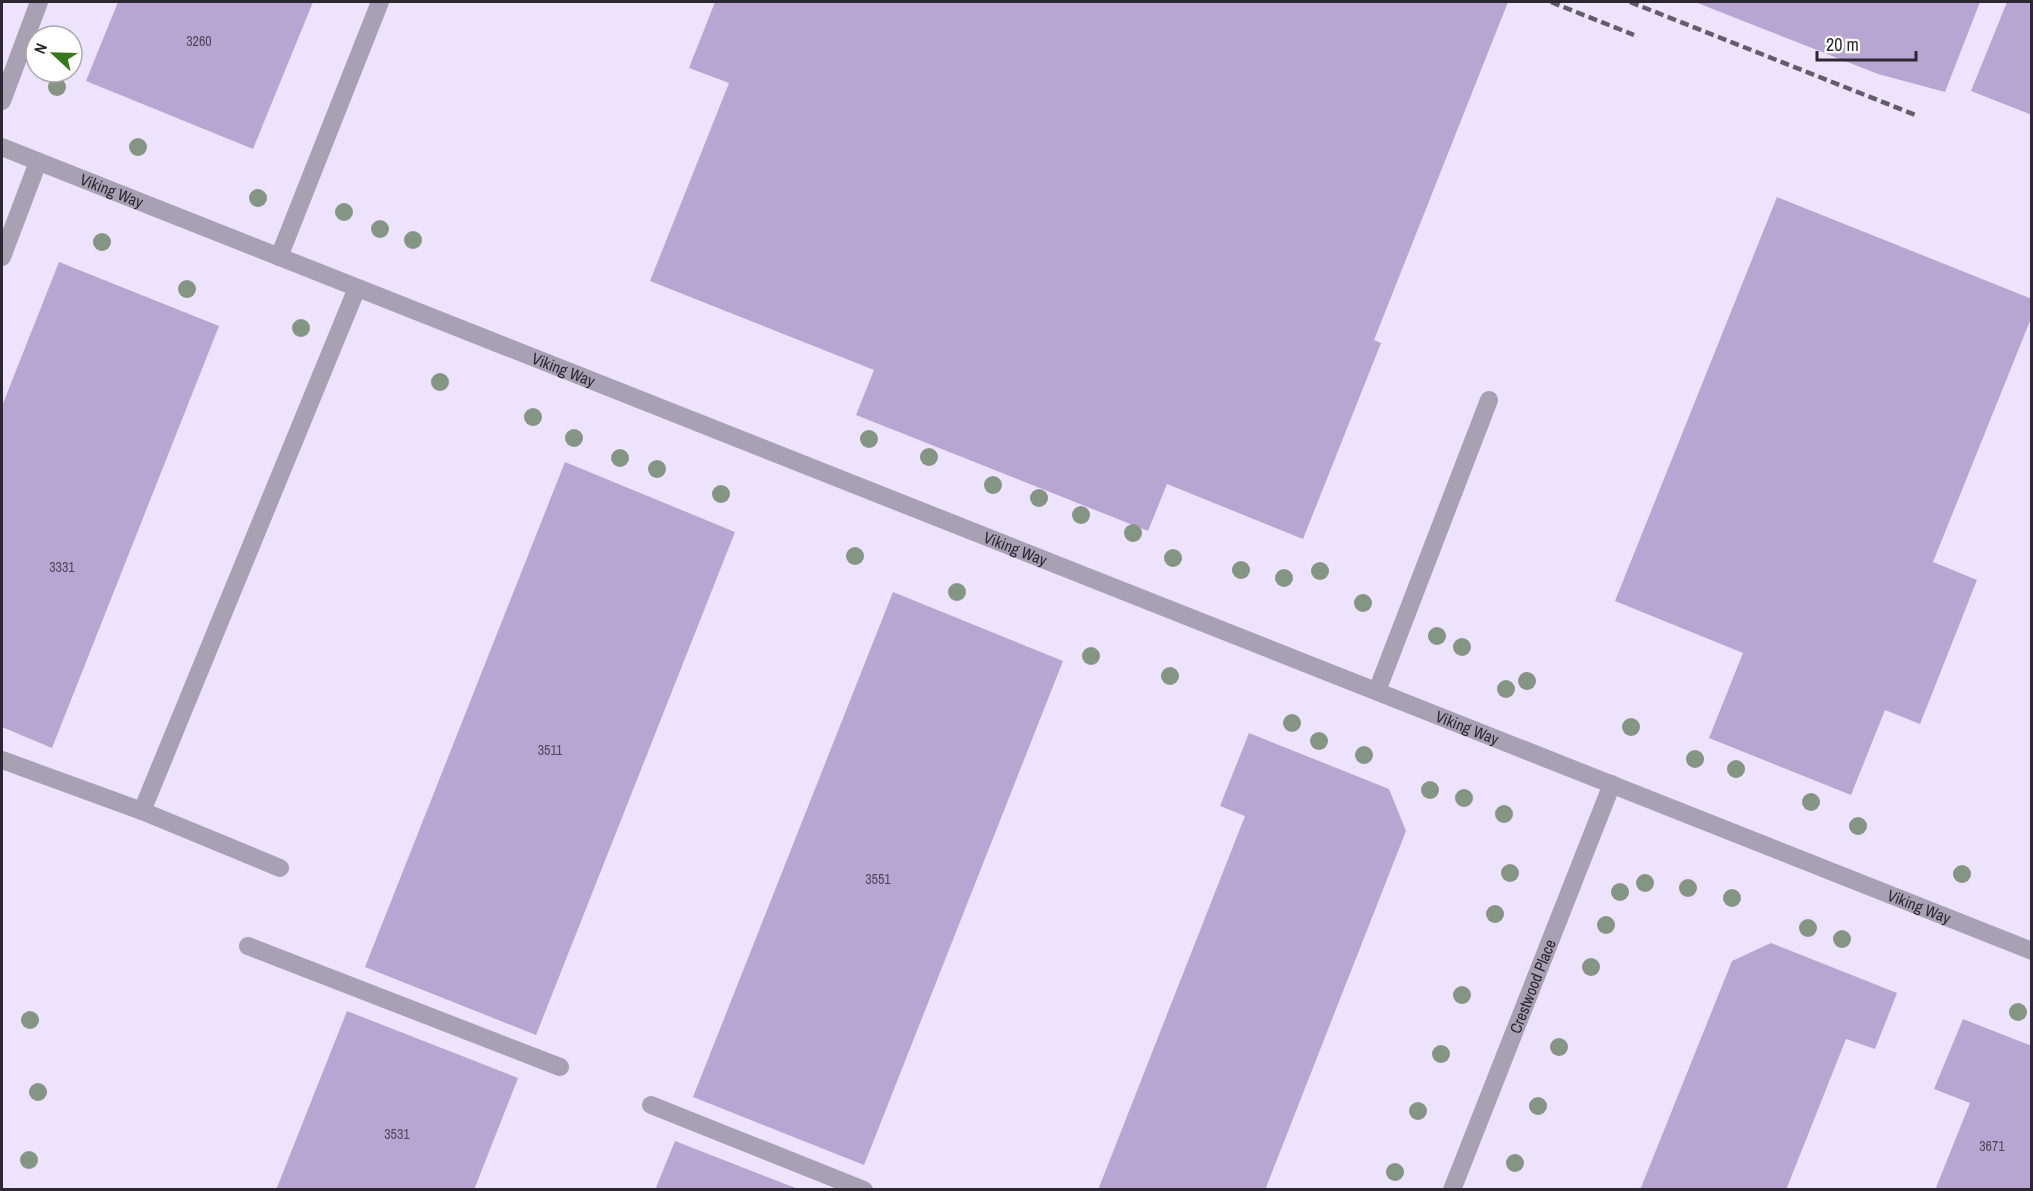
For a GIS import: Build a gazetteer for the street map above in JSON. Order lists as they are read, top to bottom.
{
  "streets": {
    "street": ["Viking Way", "Crestwood Place"]
  },
  "crossings": [
    ["Viking Way", "Crestwood Place"]
  ],
  "house_numbers": [
    "3260",
    "3331",
    "3511",
    "3551",
    "3531",
    "3671"
  ],
  "scale_bar": "20 m",
  "north": "left"
}
